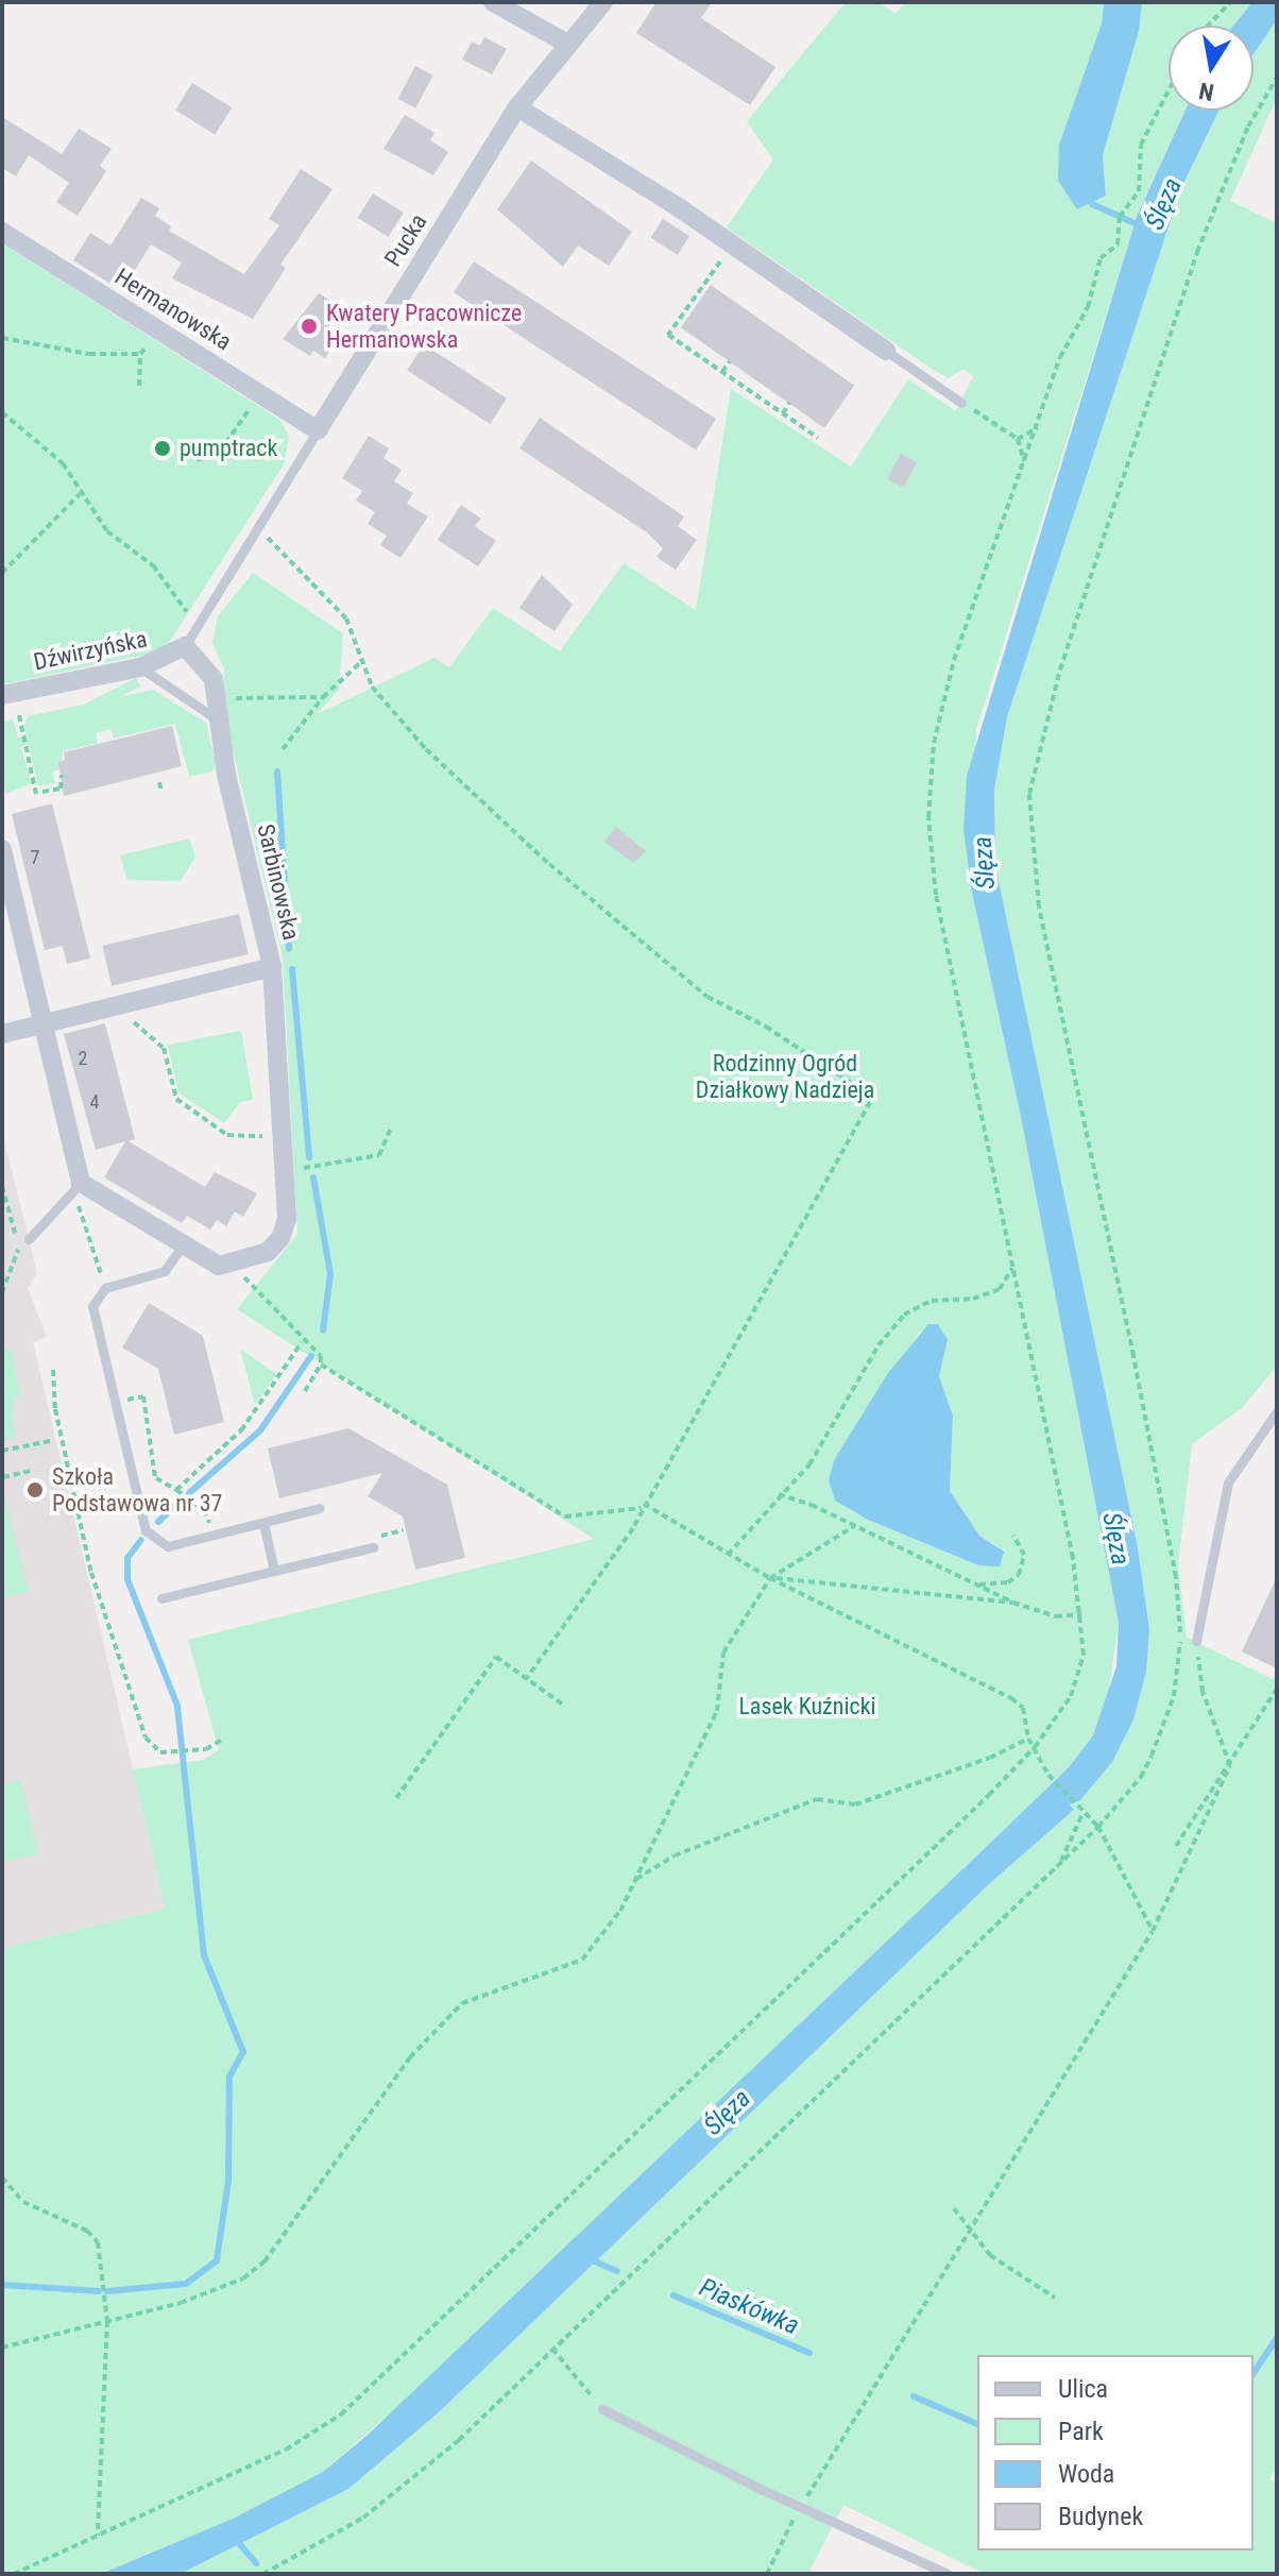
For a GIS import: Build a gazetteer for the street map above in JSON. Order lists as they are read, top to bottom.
{
  "streets": {
    "street": [
      "Pucka",
      "Hermanowska",
      "Dźwirzyńska",
      "Sarbinowska"
    ]
  },
  "crossings": [
    ["Pucka", "Hermanowska"],
    ["Pucka", "Dźwirzyńska"],
    ["Pucka", "Sarbinowska"],
    ["Dźwirzyńska", "Sarbinowska"]
  ],
  "water": ["Ślęza", "Piaskówka"],
  "parks": ["Rodzinny Ogród Działkowy Nadzieja", "Lasek Kuźnicki"],
  "places": ["Kwatery Pracownicze Hermanowska", "pumptrack", "Szkoła Podstawowa nr 37"],
  "house_numbers": ["7", "2", "4"],
  "legend": [
    "Ulica",
    "Park",
    "Woda",
    "Budynek"
  ],
  "north": "bottom"
}
